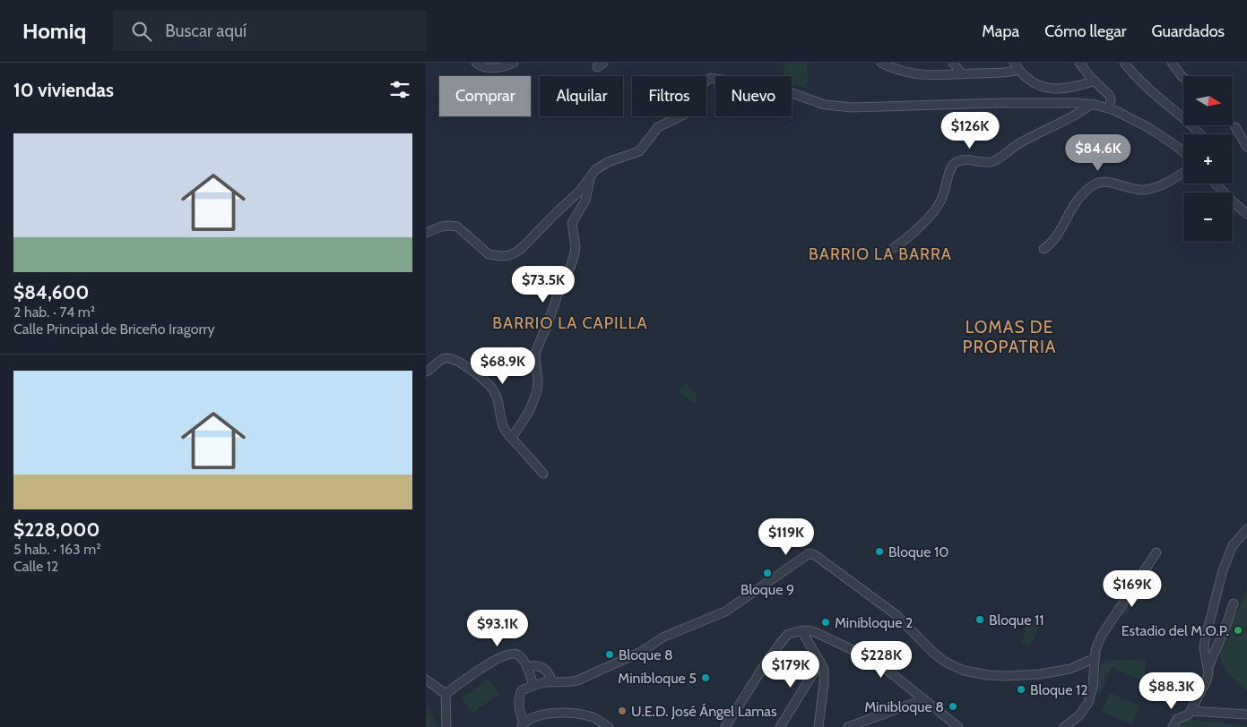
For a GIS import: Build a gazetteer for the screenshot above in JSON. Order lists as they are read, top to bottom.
{
  "districts": ["BARRIO LA BARRA", "BARRIO LA CAPILLA", "LOMAS DE PROPATRIA"],
  "places": [
    "Bloque 10",
    "Bloque 9",
    "Bloque 11",
    "Minibloque 2",
    "Estadio del M.O.P.",
    "Bloque 8",
    "Minibloque 5",
    "Bloque 12",
    "Minibloque 8",
    "U.E.D. José Ángel Lamas"
  ],
  "north": "right",
  "page": {
    "header": "Homiq",
    "search": "Buscar aquí",
    "nav": ["Mapa", "Cómo llegar", "Guardados"],
    "heading": "10 viviendas",
    "map_buttons": ["+", "−"],
    "chip": [
      "Comprar",
      "Alquilar",
      "Filtros",
      "Nuevo"
    ],
    "price": [
      "$126K",
      "$84.6K",
      "$73.5K",
      "$68.9K",
      "$119K",
      "$169K",
      "$93.1K",
      "$228K",
      "$179K",
      "$88.3K"
    ],
    "list": [
      {
        "name": "$84,600",
        "note": "2 hab. · 74 m² · Calle Principal de Briceño Iragorry"
      },
      {
        "name": "$228,000",
        "note": "5 hab. · 163 m² · Calle 12"
      }
    ]
  }
}
